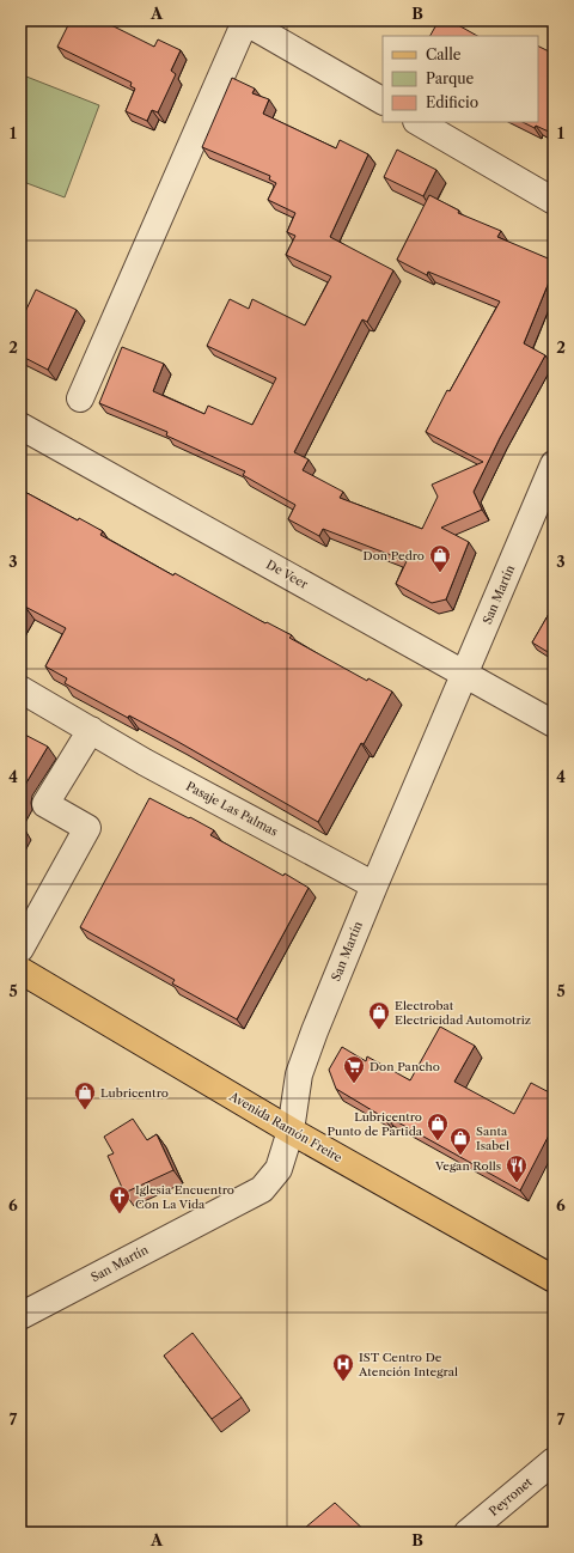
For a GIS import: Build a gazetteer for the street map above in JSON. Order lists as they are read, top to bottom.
{
  "streets": {
    "main road": ["Avenida Ramón Freire"],
    "street": [
      "De Veer",
      "San Martín",
      "Pasaje Las Palmas",
      "Peyronet"
    ]
  },
  "crossings": [
    ["De Veer", "San Martín"],
    ["San Martín", "Pasaje Las Palmas"],
    ["San Martín", "Avenida Ramón Freire"]
  ],
  "places": {
    "shop": [
      "Don Pedro",
      "Electrobat Electricidad Automotriz",
      "Lubricentro",
      "Lubricentro Punto de Partida",
      "Santa Isabel"
    ],
    "supermarket": ["Don Pancho"],
    "restaurant": ["Vegan Rolls"],
    "church": ["Iglesia Encuentro Con La Vida"],
    "hospital": ["IST Centro De Atención Integral"]
  },
  "legend": ["Calle", "Parque", "Edificio"],
  "grid": {
    "columns": ["A", "B"],
    "rows": [
      "1",
      "2",
      "3",
      "4",
      "5",
      "6",
      "7"
    ]
  }
}
